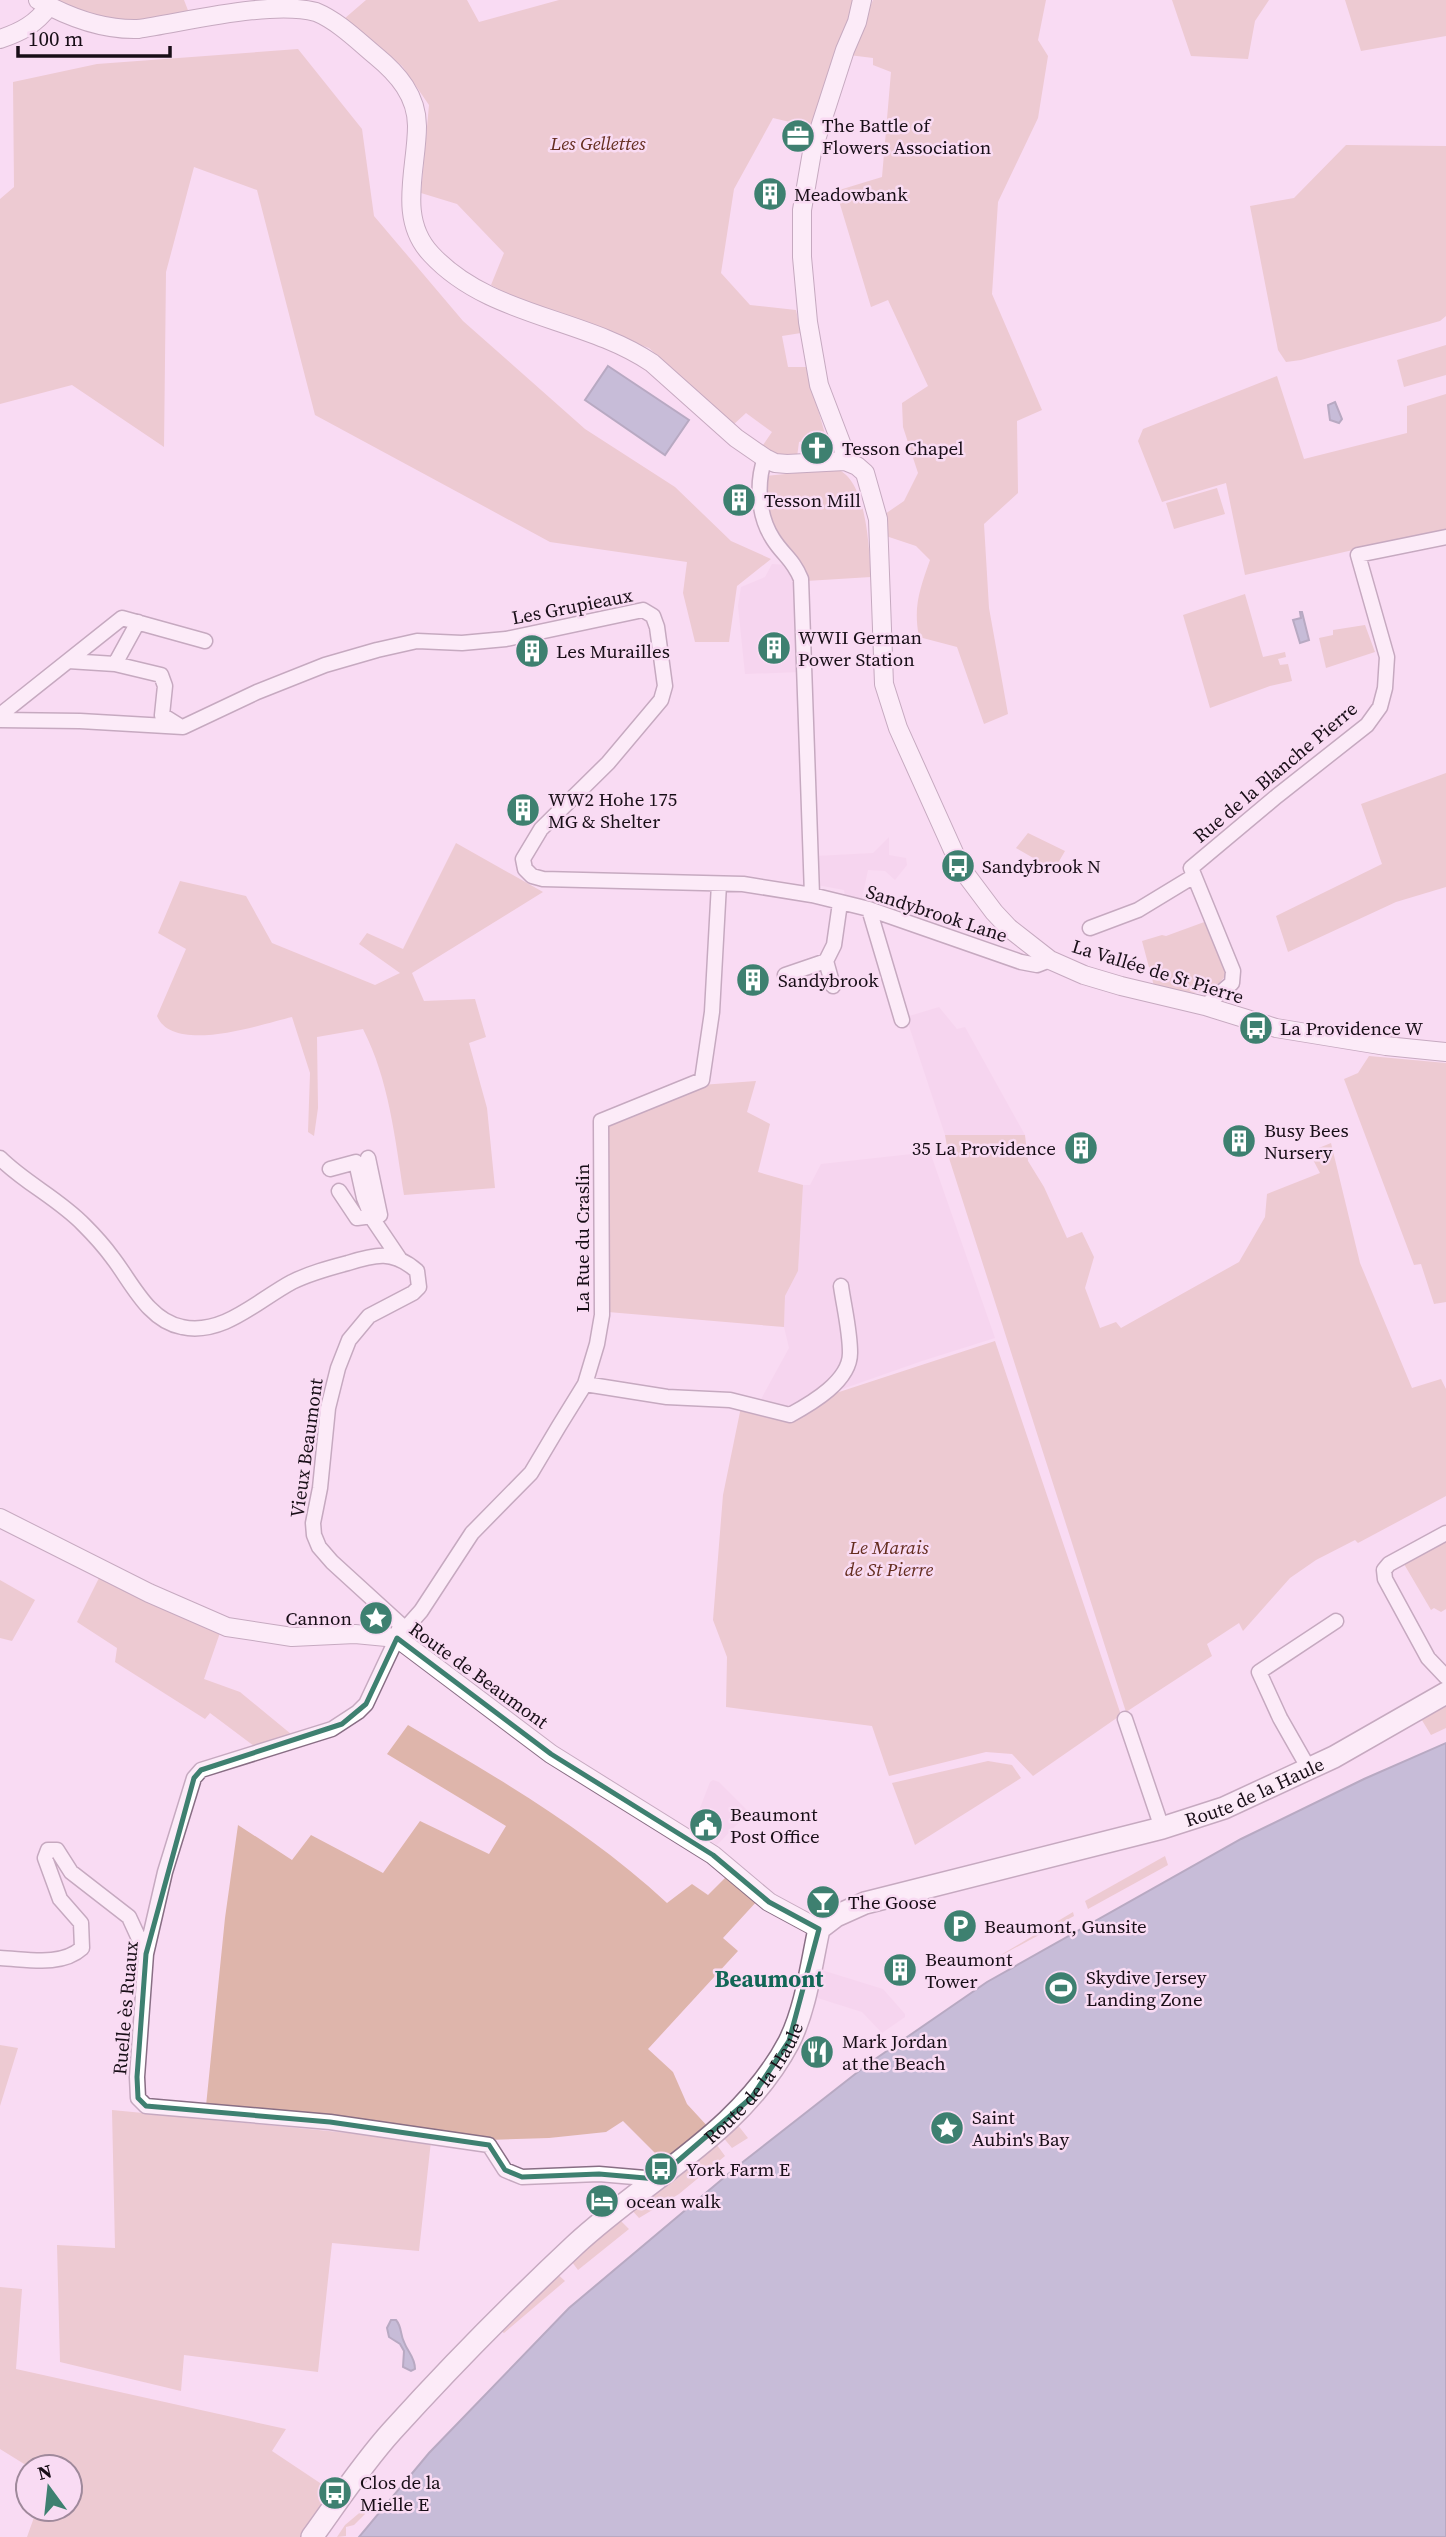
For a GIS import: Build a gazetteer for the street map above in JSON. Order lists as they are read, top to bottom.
{
  "streets": {
    "highway": ["Route de la Haule"],
    "main road": ["La Vallée de St Pierre", "Route de Beaumont"],
    "street": [
      "Les Grupieaux",
      "Rue de la Blanche Pierre",
      "Sandybrook Lane",
      "La Rue du Craslin",
      "Vieux Beaumont",
      "Ruelle ès Ruaux"
    ]
  },
  "crossings": [
    ["Les Grupieaux", "Sandybrook Lane"],
    ["Les Grupieaux", "La Rue du Craslin"],
    ["Sandybrook Lane", "La Vallée de St Pierre"],
    ["La Rue du Craslin", "Vieux Beaumont"],
    ["La Rue du Craslin", "Route de Beaumont"],
    ["La Rue du Craslin", "Ruelle ès Ruaux"],
    ["Vieux Beaumont", "Route de Beaumont"],
    ["Vieux Beaumont", "Ruelle ès Ruaux"],
    ["Route de Beaumont", "Route de la Haule"],
    ["Route de Beaumont", "Ruelle ès Ruaux"],
    ["Route de la Haule", "Ruelle ès Ruaux"]
  ],
  "districts": ["Beaumont"],
  "parks": ["Les Gellettes", "Le Marais de St Pierre"],
  "places": {
    "office": ["The Battle of Flowers Association"],
    "building": [
      "Meadowbank",
      "Tesson Mill",
      "WWII German Power Station",
      "Les Murailles",
      "WW2 Hohe 175 MG & Shelter",
      "Sandybrook",
      "Busy Bees Nursery",
      "35 La Providence",
      "Beaumont Tower"
    ],
    "church": ["Tesson Chapel"],
    "bus stop": [
      "Sandybrook N",
      "La Providence W",
      "York Farm E",
      "Clos de la Mielle E"
    ],
    "place": ["Cannon", "Saint Aubin's Bay"],
    "public building": ["Beaumont Post Office"],
    "bar": ["The Goose"],
    "parking": ["Beaumont, Gunsite"],
    "sports": ["Skydive Jersey Landing Zone"],
    "restaurant": ["Mark Jordan at the Beach"],
    "hotel": ["ocean walk"]
  },
  "scale_bar": "100 m",
  "north": "top"
}
